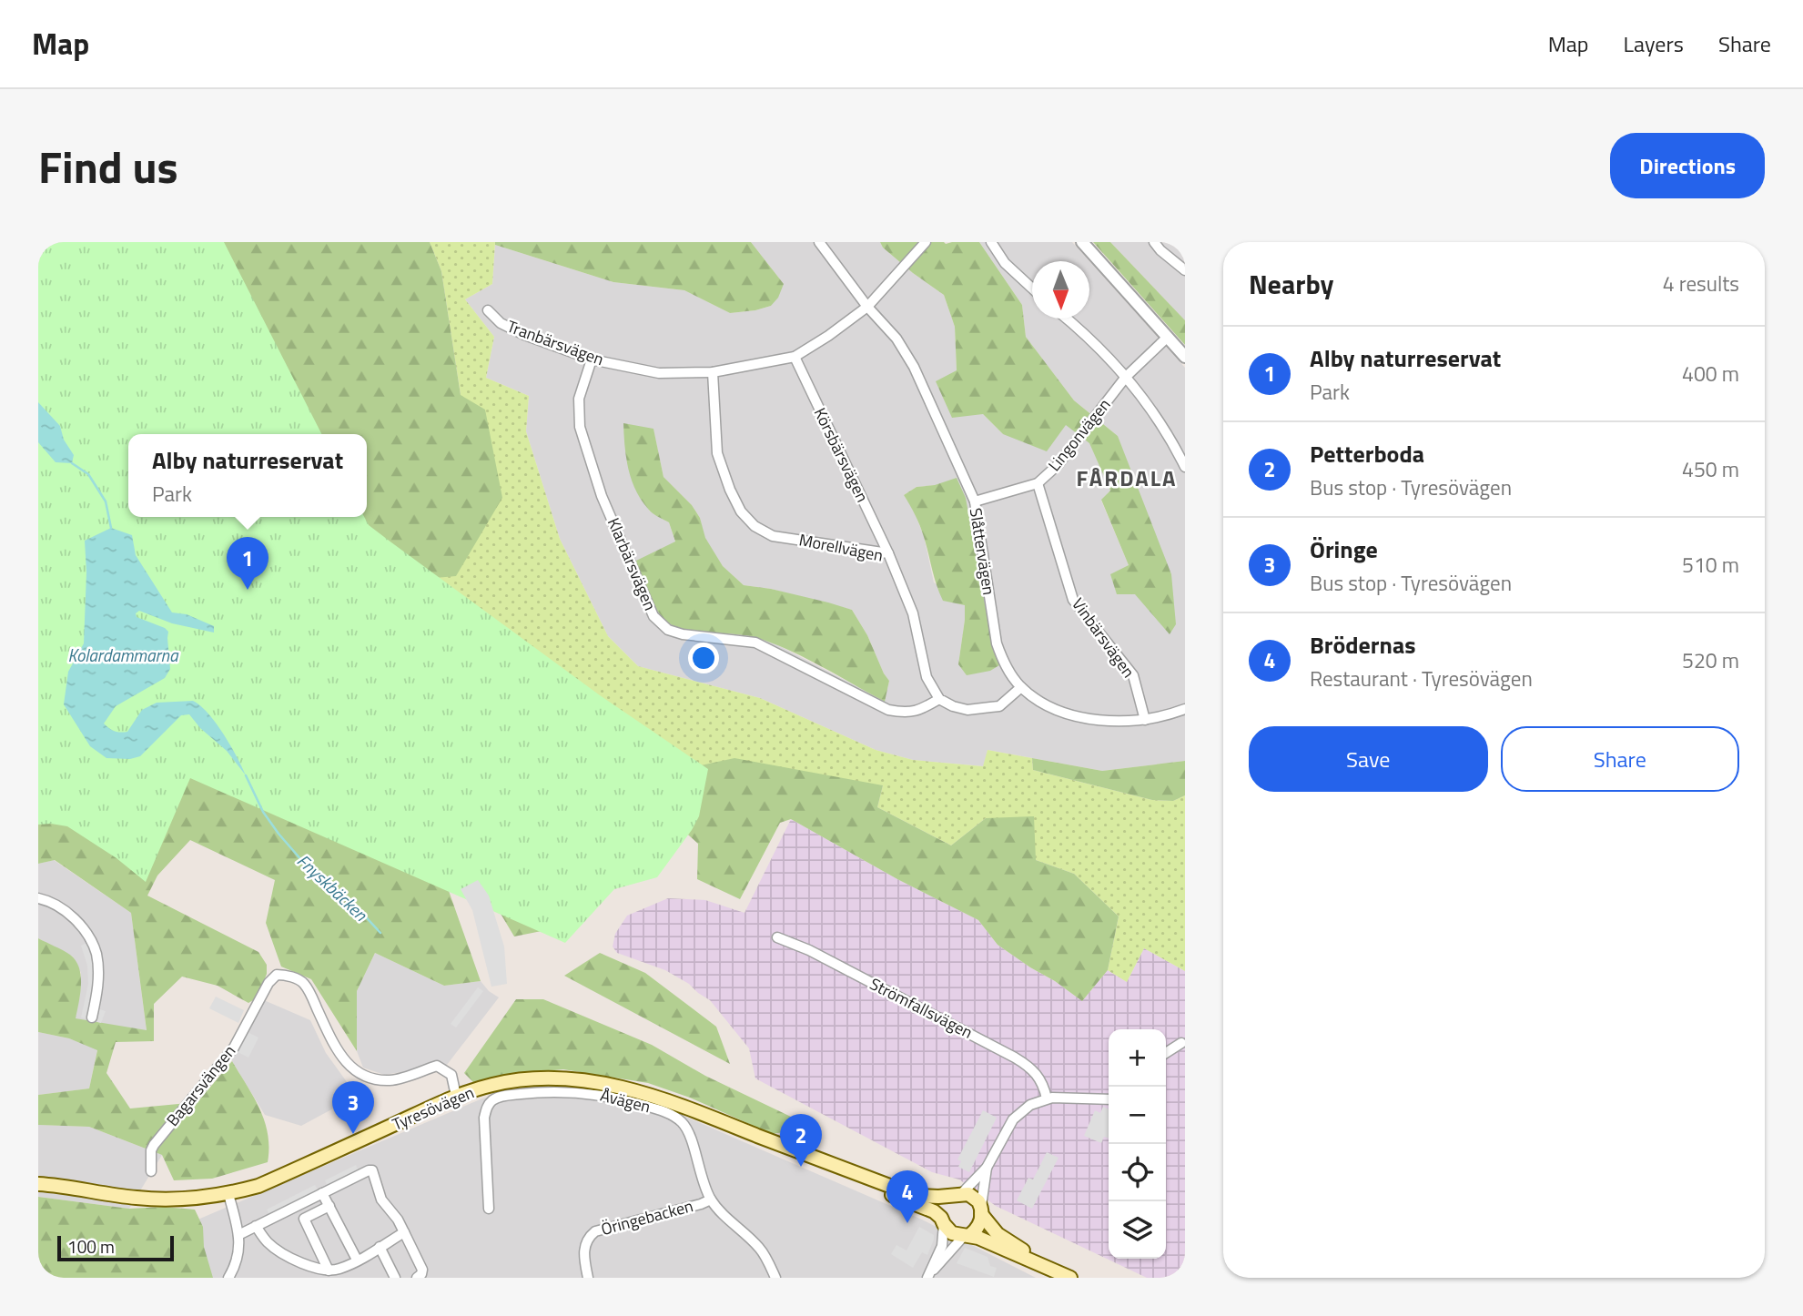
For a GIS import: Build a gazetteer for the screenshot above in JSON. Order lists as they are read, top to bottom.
{
  "streets": {
    "main road": ["Tyresövägen"],
    "street": [
      "Tranbärsvägen",
      "Lingonvägen",
      "Körsbärsvägen",
      "Morellvägen",
      "Slåttervägen",
      "Klarbärsvägen",
      "Vinbärsvägen",
      "Strömfallsvägen",
      "Bagarsvängen",
      "Åvägen",
      "Öringebacken"
    ]
  },
  "crossings": [
    ["Tranbärsvägen", "Körsbärsvägen"],
    ["Tranbärsvägen", "Morellvägen"],
    ["Tranbärsvägen", "Slåttervägen"],
    ["Tranbärsvägen", "Klarbärsvägen"],
    ["Lingonvägen", "Slåttervägen"],
    ["Lingonvägen", "Vinbärsvägen"],
    ["Körsbärsvägen", "Morellvägen"],
    ["Morellvägen", "Klarbärsvägen"],
    ["Slåttervägen", "Vinbärsvägen"],
    ["Bagarsvängen", "Tyresövägen"],
    ["Åvägen", "Öringebacken"]
  ],
  "districts": ["FÅRDALA"],
  "water": ["Kolardammarna", "Fnyskbäcken"],
  "scale_bar": "100 m",
  "north": "bottom",
  "page": {
    "header": "Map",
    "nav": ["Map", "Layers", "Share"],
    "title": "Find us",
    "buttons": [
      "Directions",
      ["Save", "Share"]
    ],
    "heading": ["Nearby", "4 results"],
    "list": [
      {
        "mark": "1",
        "name": "Alby naturreservat",
        "note": "Park",
        "value": "400 m"
      },
      {
        "mark": "2",
        "name": "Petterboda",
        "note": "Bus stop · Tyresövägen",
        "value": "450 m"
      },
      {
        "mark": "3",
        "name": "Öringe",
        "note": "Bus stop · Tyresövägen",
        "value": "510 m"
      },
      {
        "mark": "4",
        "name": "Brödernas",
        "note": "Restaurant · Tyresövägen",
        "value": "520 m"
      }
    ],
    "popup": ["Alby naturreservat", "Park"],
    "pins": [
      "1",
      "3",
      "2",
      "4"
    ],
    "map_buttons": ["+", "−"],
    "scale": "100 m"
  }
}
